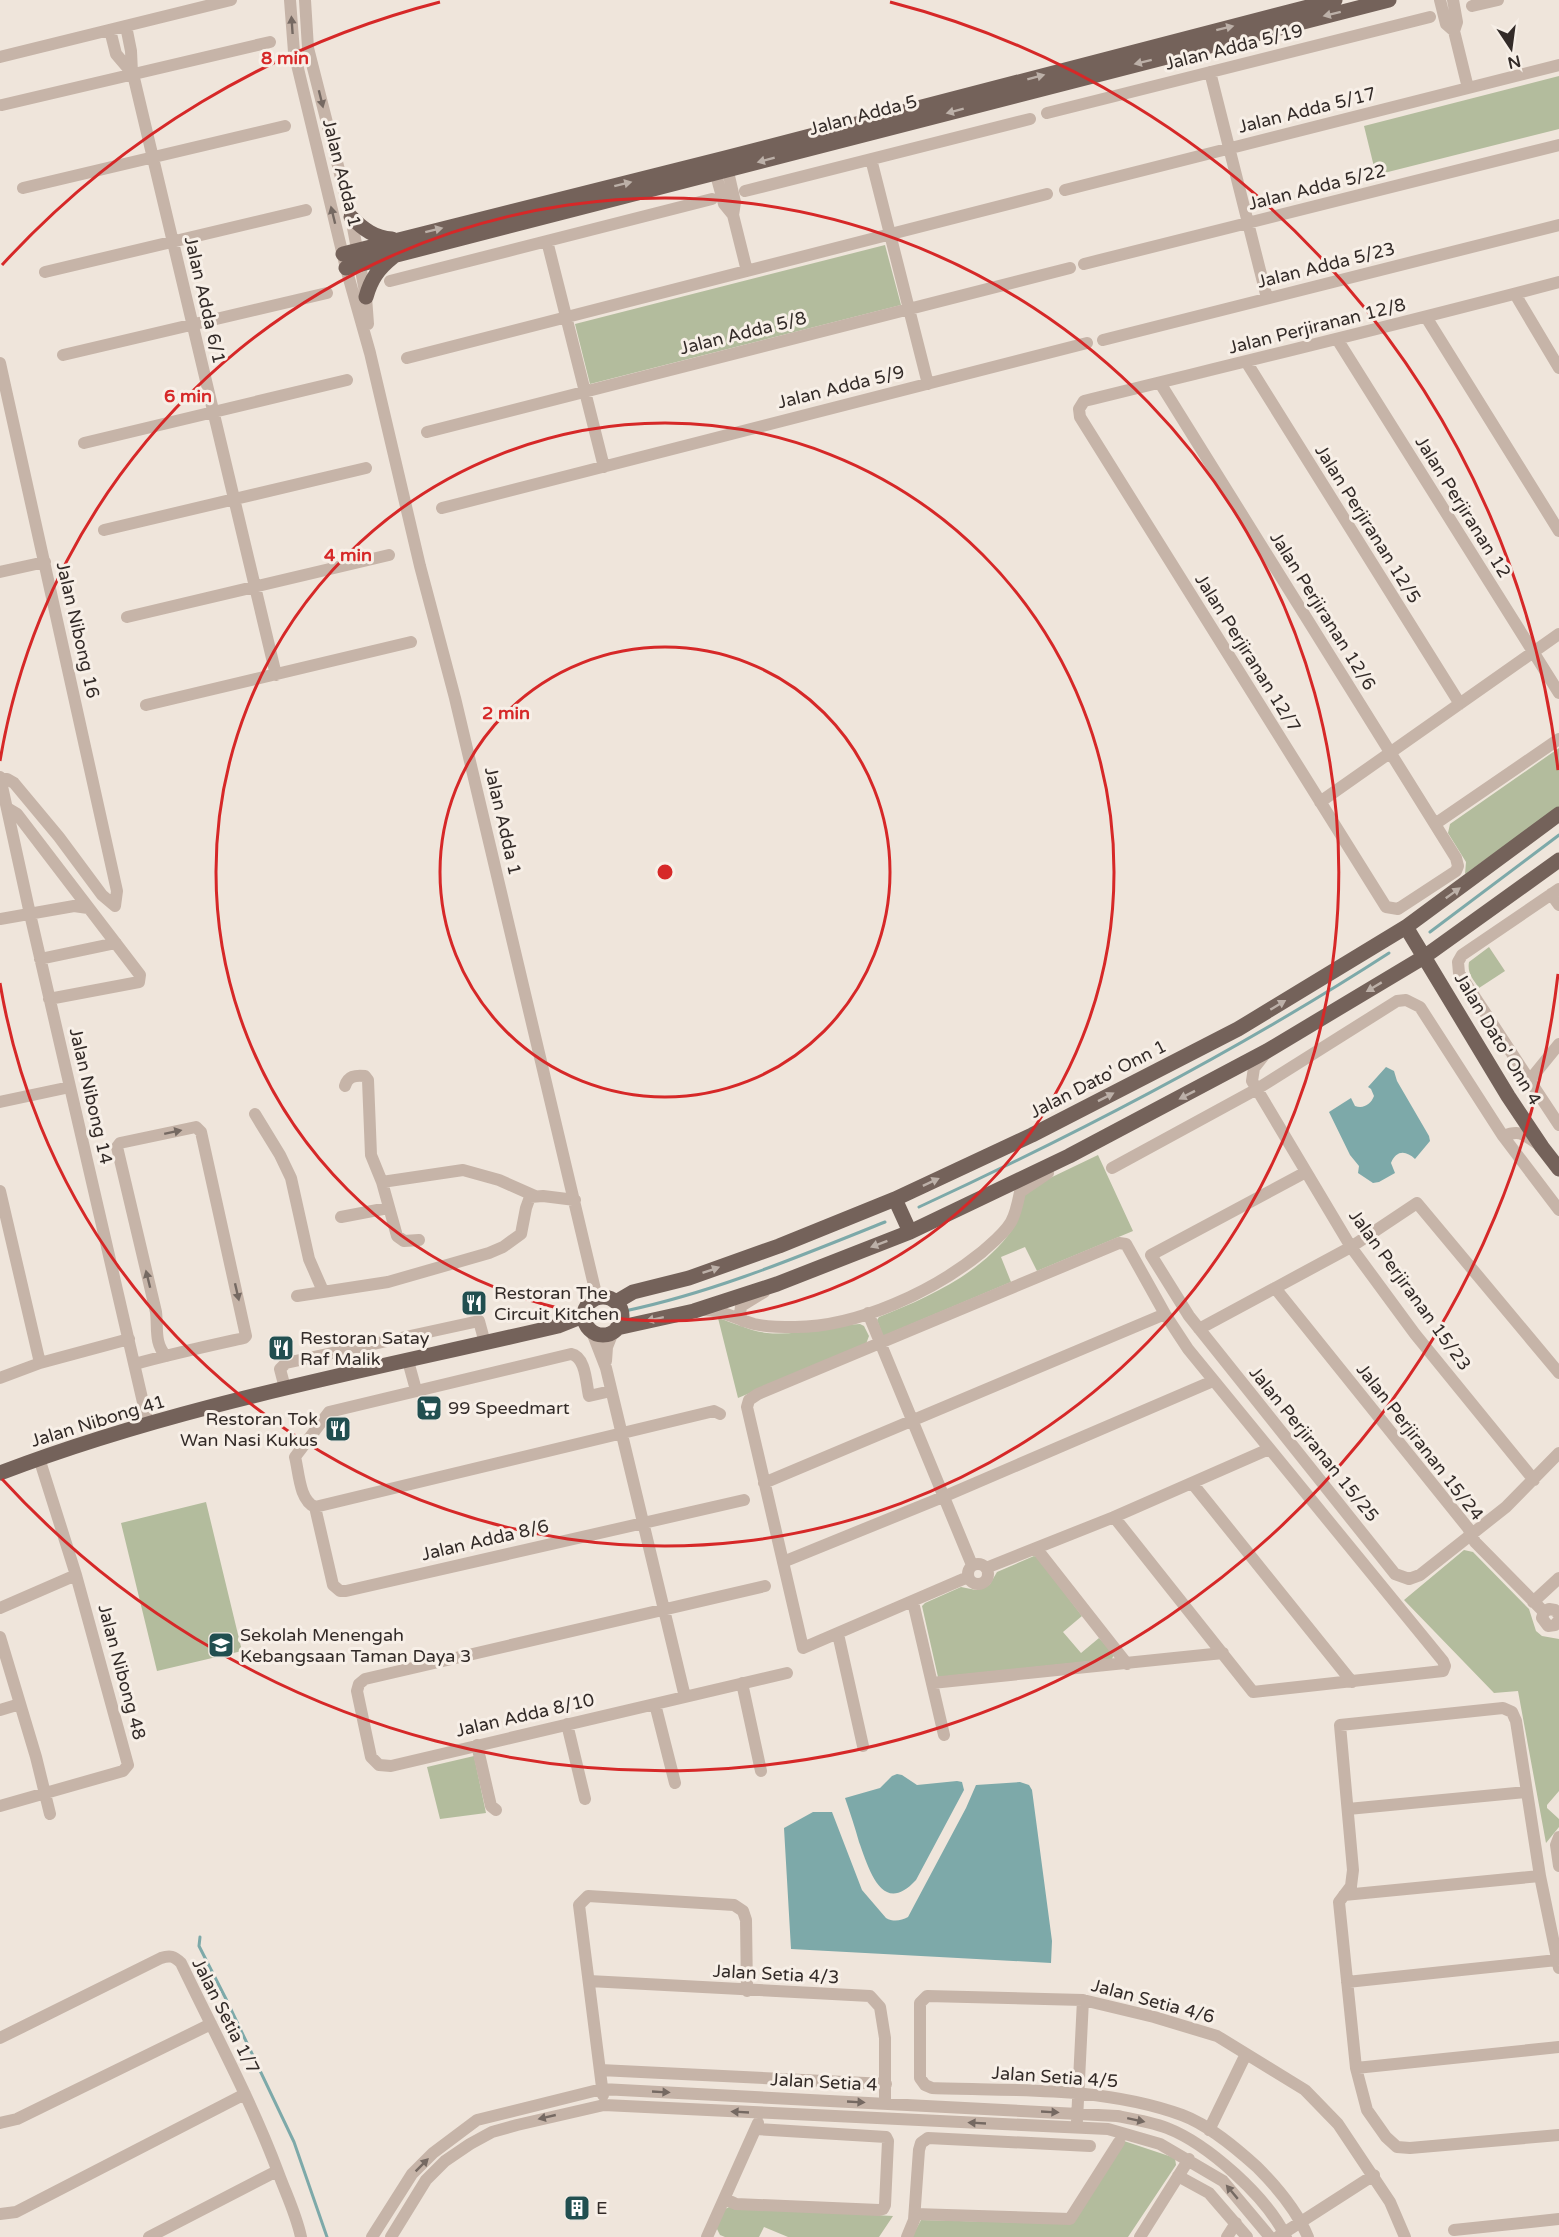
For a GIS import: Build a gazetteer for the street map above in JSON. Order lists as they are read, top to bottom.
{
  "streets": {
    "main road": [
      "Jalan Adda 5",
      "Jalan Dato' Onn 4",
      "Jalan Dato' Onn 1",
      "Jalan Nibong 41"
    ],
    "street": [
      "Jalan Adda 5/19",
      "Jalan Adda 5/17",
      "Jalan Adda 1",
      "Jalan Adda 5/22",
      "Jalan Adda 5/23",
      "Jalan Adda 6/1",
      "Jalan Perjiranan 12/8",
      "Jalan Adda 5/8",
      "Jalan Adda 5/9",
      "Jalan Perjiranan 12",
      "Jalan Perjiranan 12/5",
      "Jalan Perjiranan 12/6",
      "Jalan Nibong 16",
      "Jalan Perjiranan 12/7",
      "Jalan Nibong 14",
      "Jalan Perjiranan 15/23",
      "Jalan Perjiranan 15/24",
      "Jalan Perjiranan 15/25",
      "Jalan Adda 8/6",
      "Jalan Nibong 48",
      "Jalan Adda 8/10",
      "Jalan Setia 4/3",
      "Jalan Setia 4/6",
      "Jalan Setia 1/7",
      "Jalan Setia 4/5",
      "Jalan Setia 4"
    ]
  },
  "crossings": [
    ["Jalan Adda 5", "Jalan Adda 1"],
    ["Jalan Adda 1", "Jalan Dato' Onn 1"],
    ["Jalan Adda 1", "Jalan Nibong 41"],
    ["Jalan Perjiranan 12/8", "Jalan Perjiranan 12"],
    ["Jalan Perjiranan 12/8", "Jalan Perjiranan 12/5"],
    ["Jalan Perjiranan 12/8", "Jalan Perjiranan 12/6"],
    ["Jalan Perjiranan 12/8", "Jalan Perjiranan 12/7"],
    ["Jalan Perjiranan 12/6", "Jalan Perjiranan 12/7"],
    ["Jalan Nibong 16", "Jalan Nibong 14"],
    ["Jalan Dato' Onn 4", "Jalan Dato' Onn 1"],
    ["Jalan Dato' Onn 1", "Jalan Nibong 41"],
    ["Jalan Nibong 14", "Jalan Nibong 41"],
    ["Jalan Perjiranan 15/23", "Jalan Perjiranan 15/25"],
    ["Jalan Nibong 41", "Jalan Nibong 48"],
    ["Jalan Perjiranan 15/24", "Jalan Perjiranan 15/25"],
    ["Jalan Setia 4/3", "Jalan Setia 4"],
    ["Jalan Setia 4/6", "Jalan Setia 4/5"]
  ],
  "places": {
    "restaurant": ["Restoran The Circuit Kitchen", "Restoran Satay Raf Malik", "Restoran Tok Wan Nasi Kukus"],
    "supermarket": ["99 Speedmart"],
    "school or university": ["Sekolah Menengah Kebangsaan Taman Daya 3"],
    "building": ["E"]
  },
  "north": "bottom",
  "rings": [
    "8 min",
    "6 min",
    "4 min",
    "2 min"
  ]
}
